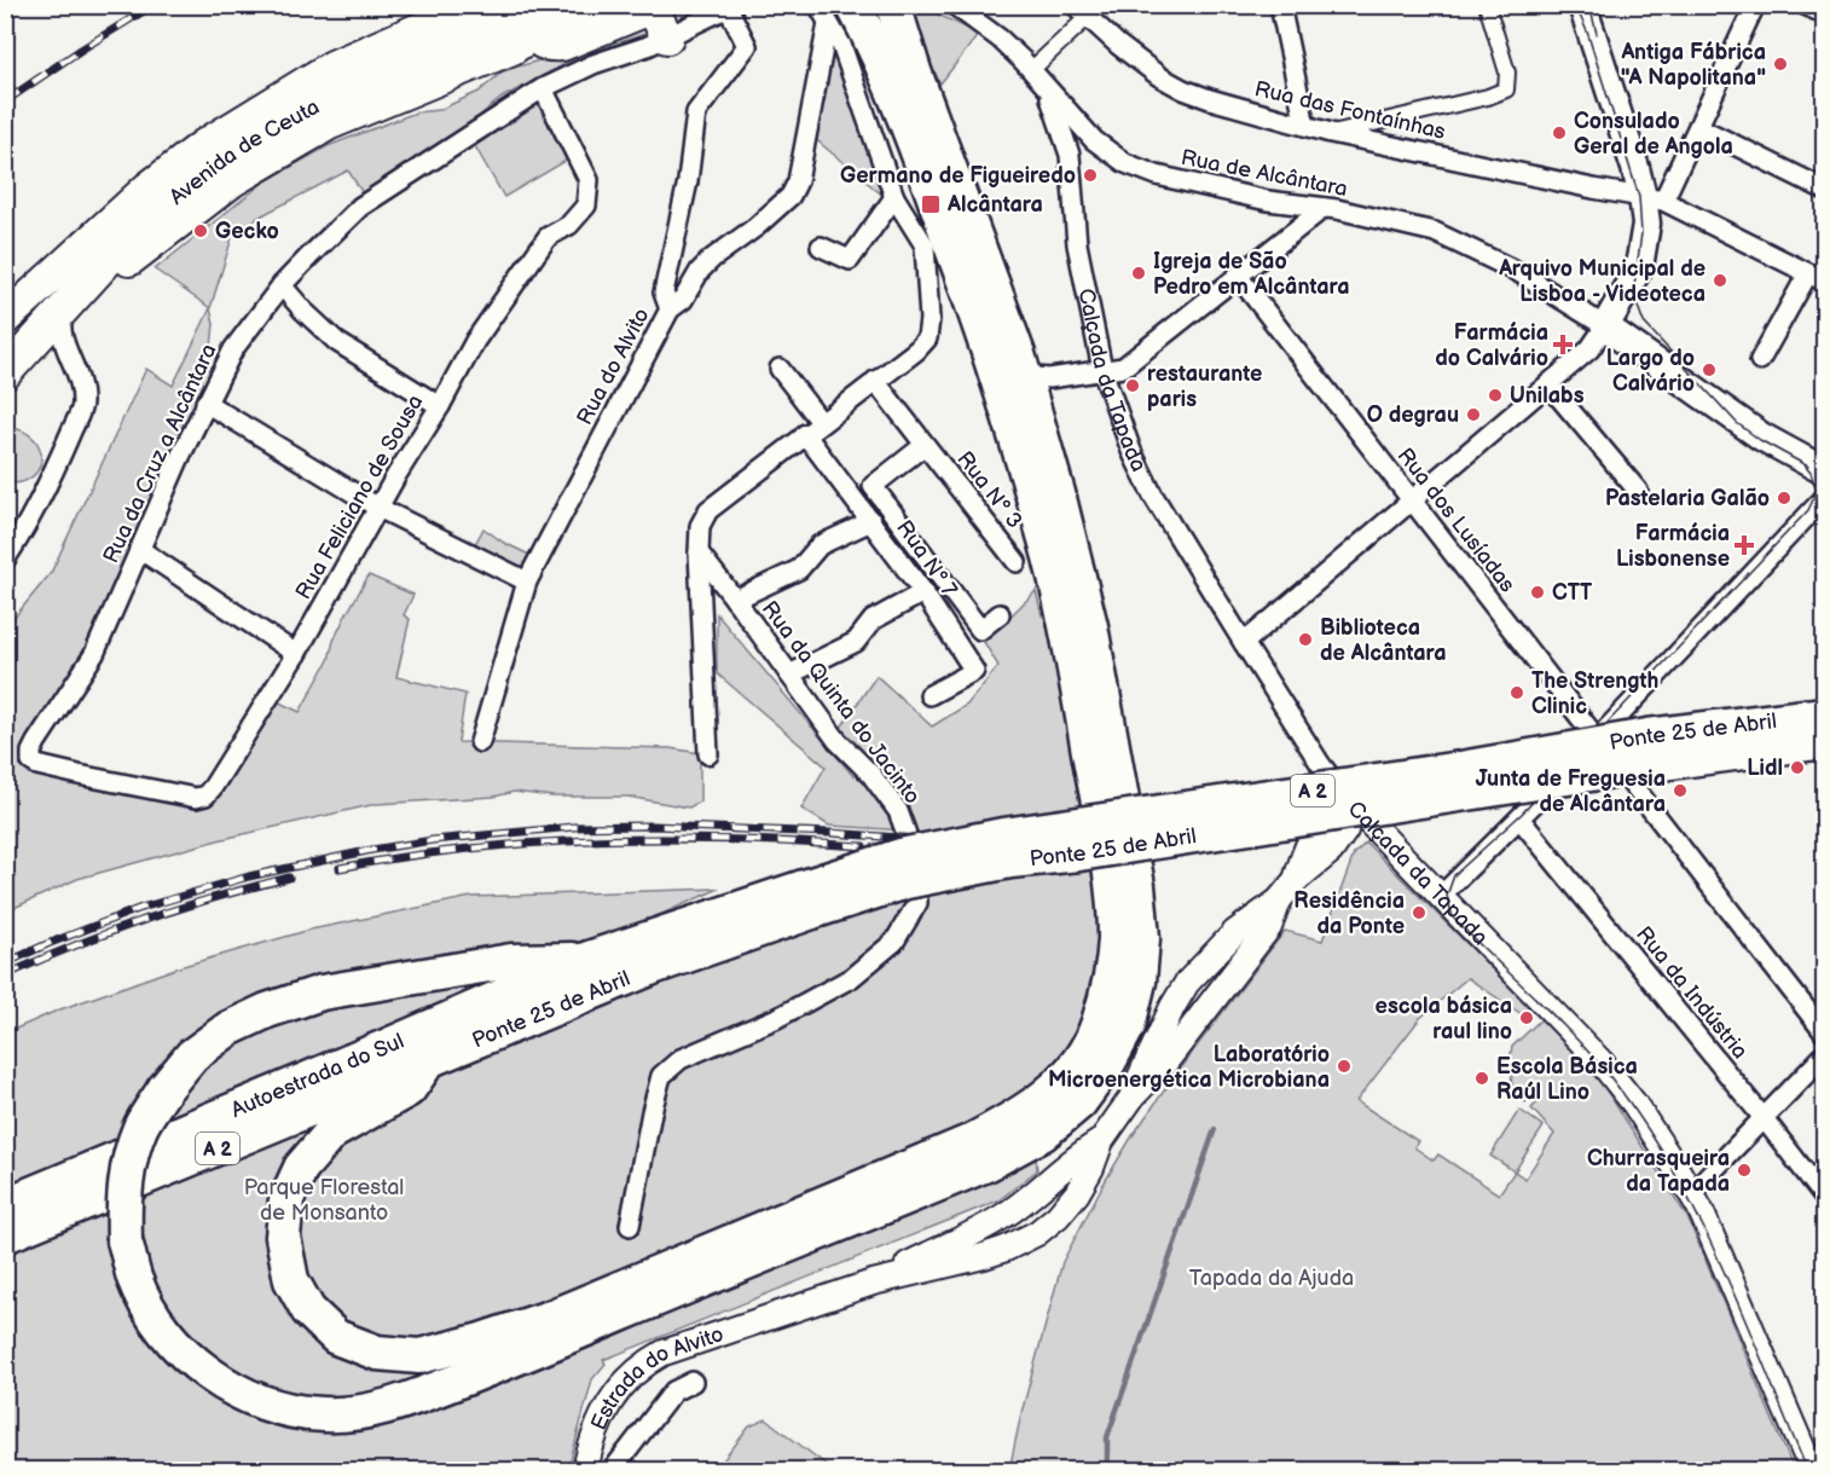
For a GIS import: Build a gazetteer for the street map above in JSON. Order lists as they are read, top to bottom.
{
  "streets": {
    "highway": [
      "Avenida de Ceuta",
      "Ponte 25 de Abril",
      "A 2",
      "Autoestrada do Sul"
    ],
    "street": [
      "Rua das Fontaínhas",
      "Rua de Alcântara",
      "Rua do Alvito",
      "Calçada da Tapada",
      "Rua da Cruz a Alcântara",
      "Rua Nº 3",
      "Rua Feliciano de Sousa",
      "Rua dos Lusíadas",
      "Rua Nº 7",
      "Rua da Quinta do Jacinto",
      "Rua da Indústria",
      "Estrada do Alvito"
    ]
  },
  "crossings": [
    ["Rua de Alcântara", "Calçada da Tapada"],
    ["Rua da Cruz a Alcântara", "Rua Feliciano de Sousa"],
    ["Ponte 25 de Abril", "Autoestrada do Sul"]
  ],
  "parks": ["Parque Florestal de Monsanto", "Tapada da Ajuda"],
  "places": {
    "other": [
      "Antiga Fábrica \"A Napolitana\"",
      "Consulado Geral de Angola",
      "Germano de Figueiredo",
      "Gecko",
      "Igreja de São Pedro em Alcântara",
      "Arquivo Municipal de Lisboa - Videoteca",
      "Largo do Calvário",
      "restaurante paris",
      "Unilabs",
      "O degrau",
      "Pastelaria Galão",
      "CTT",
      "Biblioteca de Alcântara",
      "The Strength Clinic",
      "Lidl",
      "Junta de Freguesia de Alcântara",
      "Residência da Ponte",
      "escola básica raul lino",
      "Laboratório Microenergética Microbiana",
      "Escola Básica Raúl Lino",
      "Churrasqueira da Tapada"
    ],
    "transit": ["Alcântara"],
    "health": ["Farmácia do Calvário", "Farmácia Lisbonense"]
  }
}
